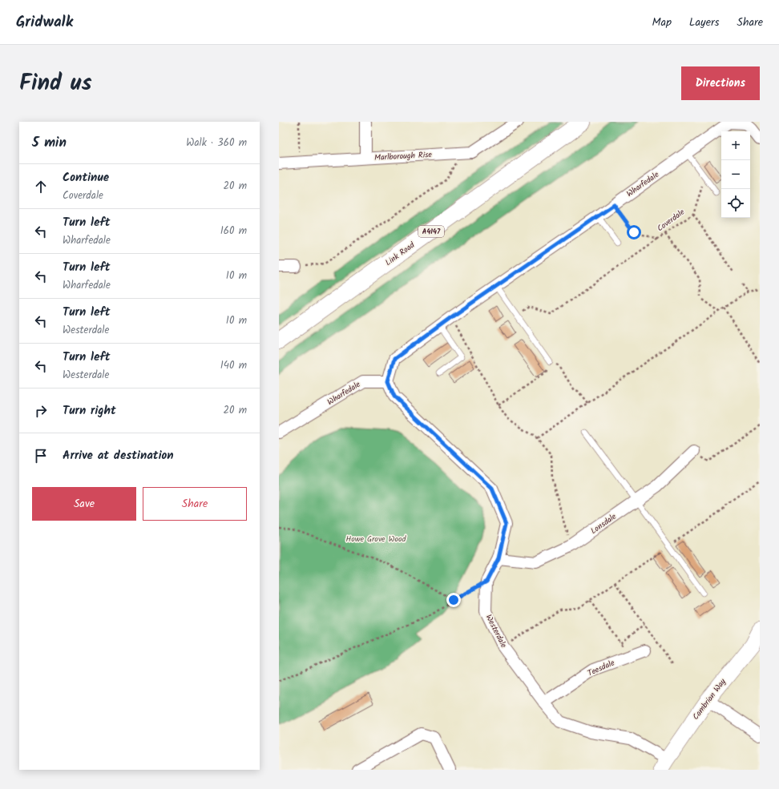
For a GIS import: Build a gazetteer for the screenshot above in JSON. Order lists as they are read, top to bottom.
{
  "streets": {
    "main road": ["A4147", "Link Road"],
    "street": [
      "Marlborough Rise",
      "Wharfedale",
      "Lonsdale",
      "Westerdale",
      "Teesdale",
      "Cambrian Way"
    ],
    "path": ["Coverdale"]
  },
  "crossings": [
    ["Wharfedale", "Coverdale"],
    ["Wharfedale", "Westerdale"],
    ["Lonsdale", "Westerdale"],
    ["Westerdale", "Teesdale"],
    ["Westerdale", "Cambrian Way"]
  ],
  "parks": ["Howe Grove Wood"],
  "page": {
    "header": "Gridwalk",
    "nav": ["Map", "Layers", "Share"],
    "title": "Find us",
    "buttons": [
      "Directions",
      ["Save", "Share"]
    ],
    "heading": ["5 min", "Walk · 360 m"],
    "map_buttons": ["+", "−"],
    "list": [
      ["Continue", "Coverdale", "20 m"],
      ["Turn left", "Wharfedale", "160 m"],
      ["Turn left", "Wharfedale", "10 m"],
      ["Turn left", "Westerdale", "10 m"],
      ["Turn left", "Westerdale", "140 m"],
      ["Turn right", "20 m"],
      "Arrive at destination"
    ]
  }
}
